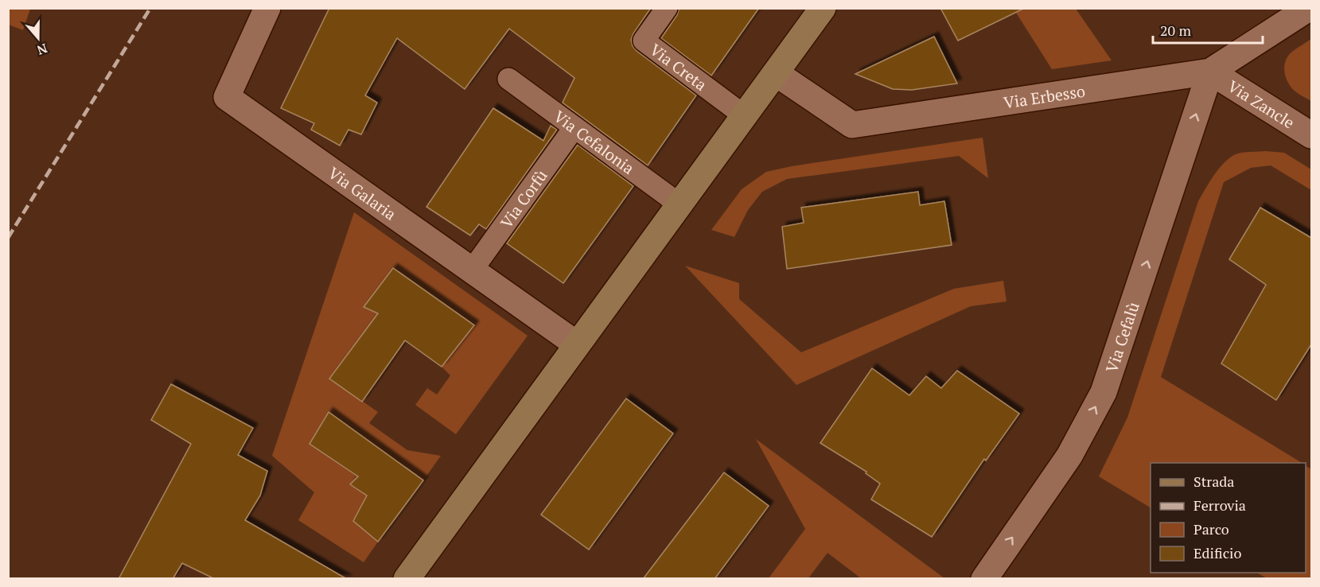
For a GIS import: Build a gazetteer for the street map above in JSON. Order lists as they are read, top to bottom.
{
  "streets": {
    "street": [
      "Via Erbesso",
      "Via Zancle",
      "Via Galaria",
      "Via Cefalù"
    ],
    "lane": ["Via Creta", "Via Cefalonia", "Via Corfù"]
  },
  "crossings": [
    ["Via Erbesso", "Via Zancle"],
    ["Via Erbesso", "Via Cefalù"],
    ["Via Zancle", "Via Cefalù"],
    ["Via Cefalonia", "Via Corfù"],
    ["Via Galaria", "Via Corfù"]
  ],
  "one_way": ["Via Cefalù"],
  "legend": [
    "Strada",
    "Ferrovia",
    "Parco",
    "Edificio"
  ],
  "scale_bar": "20 m",
  "north": "bottom"
}
